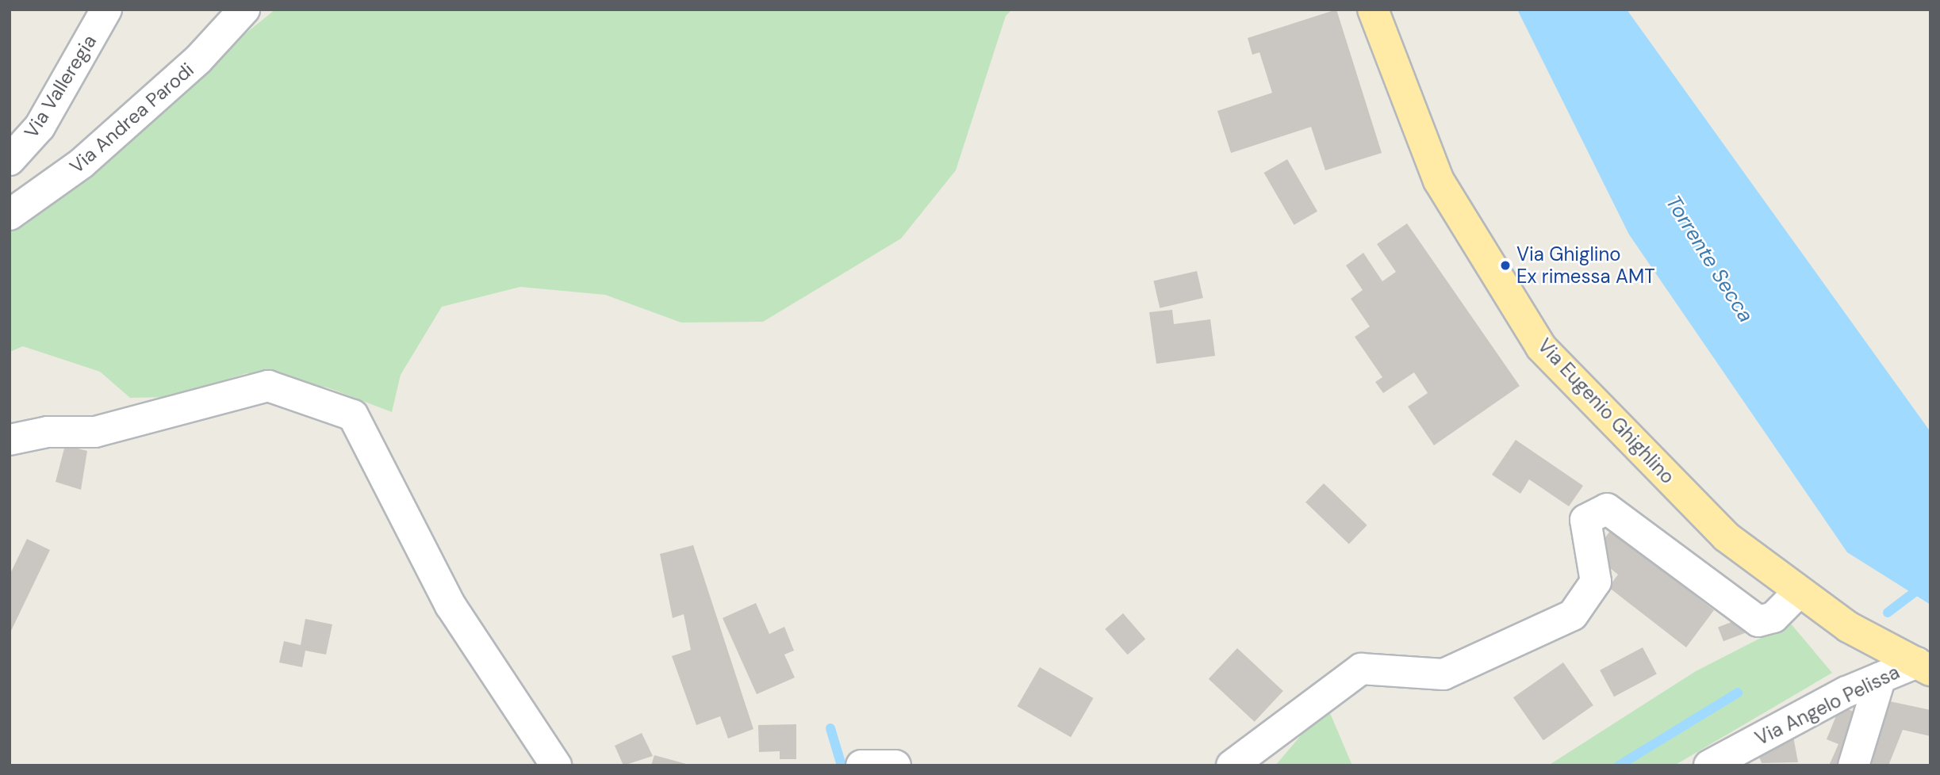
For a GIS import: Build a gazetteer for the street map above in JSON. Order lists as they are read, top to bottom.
{
  "streets": {
    "main road": ["Via Eugenio Ghighlino"],
    "street": ["Via Valleregia", "Via Andrea Parodi", "Via Angelo Pelissa"]
  },
  "crossings": [
    ["Via Eugenio Ghighlino", "Via Angelo Pelissa"]
  ],
  "water": ["Torrente Secca"],
  "places": ["Via Ghiglino Ex rimessa AMT"]
}
